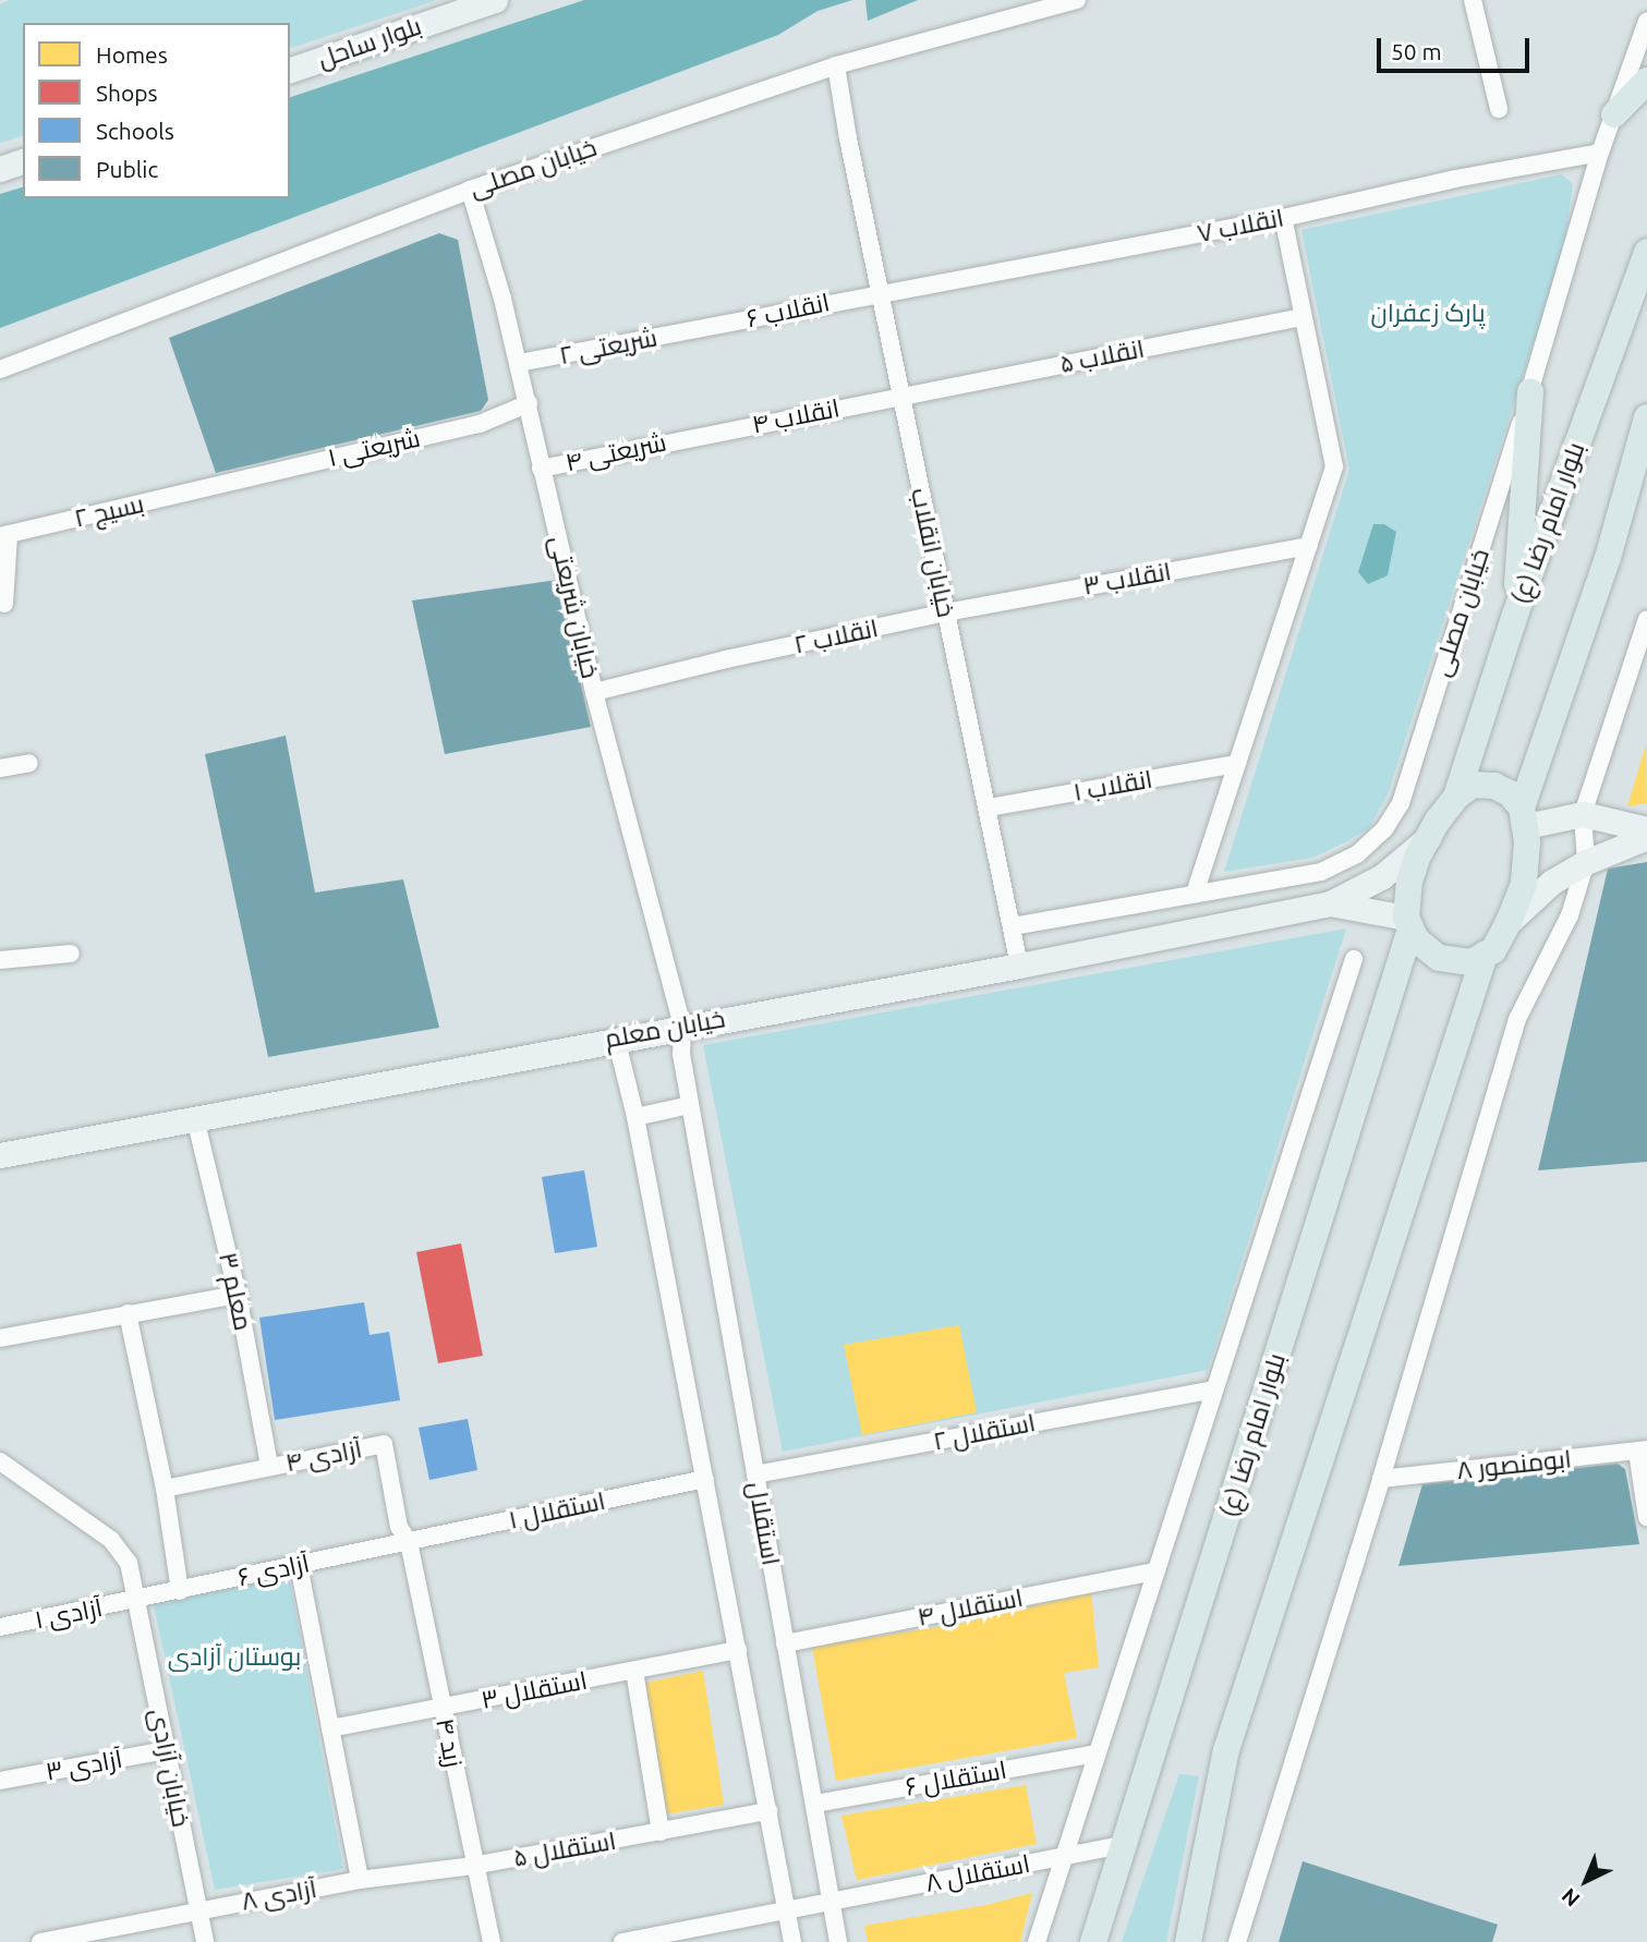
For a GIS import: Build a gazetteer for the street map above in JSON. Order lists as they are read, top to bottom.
{
  "streets": {
    "main road": ["بلوار امام رضا (ع)"],
    "street": [
      "بلوار ساحل",
      "خیابان مصلی",
      "انقلاب ۷",
      "انقلاب ۶",
      "شریعتی ۲",
      "انقلاب ۵",
      "انقلاب ۴",
      "شریعتی ۱",
      "شریعتی ۴",
      "بسیج ۲",
      "خیابان انقلاب",
      "انقلاب ۳",
      "خیابان شریعتی",
      "انقلاب ۲",
      "انقلاب ۱",
      "خیابان معلم",
      "معلم ۳",
      "استقلال ۲",
      "آزادی ۴",
      "ابومنصور ۸",
      "استقلال ۱",
      "استقلال",
      "آزادی ۶",
      "استقلال ۴",
      "آزادی ۱",
      "استقلال ۳",
      "زید ۴",
      "آزادی ۳",
      "خیابان آزادی",
      "استقلال ۶",
      "استقلال ۵",
      "استقلال ۸",
      "آزادی ۸"
    ]
  },
  "crossings": [
    ["خیابان مصلی", "انقلاب ۷"],
    ["خیابان مصلی", "خیابان انقلاب"],
    ["خیابان مصلی", "خیابان شریعتی"],
    ["انقلاب ۷", "انقلاب ۶"],
    ["انقلاب ۷", "خیابان انقلاب"],
    ["انقلاب ۶", "شریعتی ۲"],
    ["انقلاب ۶", "خیابان انقلاب"],
    ["شریعتی ۲", "خیابان شریعتی"],
    ["انقلاب ۵", "انقلاب ۴"],
    ["انقلاب ۵", "خیابان انقلاب"],
    ["انقلاب ۴", "شریعتی ۴"],
    ["انقلاب ۴", "خیابان انقلاب"],
    ["شریعتی ۱", "بسیج ۲"],
    ["شریعتی ۱", "خیابان شریعتی"],
    ["شریعتی ۴", "خیابان شریعتی"],
    ["بلوار امام رضا (ع)", "استقلال ۸"],
    ["خیابان انقلاب", "انقلاب ۳"],
    ["خیابان انقلاب", "انقلاب ۲"],
    ["خیابان انقلاب", "انقلاب ۱"],
    ["خیابان انقلاب", "خیابان معلم"],
    ["انقلاب ۳", "انقلاب ۲"],
    ["خیابان شریعتی", "انقلاب ۲"],
    ["خیابان شریعتی", "خیابان معلم"],
    ["خیابان شریعتی", "استقلال"],
    ["خیابان معلم", "معلم ۳"],
    ["خیابان معلم", "استقلال"],
    ["معلم ۳", "آزادی ۴"],
    ["استقلال ۲", "استقلال"],
    ["آزادی ۴", "استقلال ۱"],
    ["آزادی ۴", "آزادی ۶"],
    ["آزادی ۴", "زید ۴"],
    ["استقلال ۱", "استقلال"],
    ["استقلال ۱", "آزادی ۶"],
    ["استقلال ۱", "زید ۴"],
    ["استقلال", "استقلال ۴"],
    ["استقلال", "استقلال ۳"],
    ["استقلال", "استقلال ۶"],
    ["استقلال", "استقلال ۵"],
    ["استقلال", "استقلال ۸"],
    ["آزادی ۶", "آزادی ۱"],
    ["آزادی ۶", "زید ۴"],
    ["آزادی ۶", "خیابان آزادی"],
    ["آزادی ۱", "خیابان آزادی"],
    ["استقلال ۳", "زید ۴"],
    ["زید ۴", "استقلال ۵"],
    ["آزادی ۳", "خیابان آزادی"],
    ["خیابان آزادی", "آزادی ۸"],
    ["استقلال ۵", "آزادی ۸"]
  ],
  "parks": ["پارک زعفران", "بوستان آزادی"],
  "legend": [
    "Homes",
    "Shops",
    "Schools",
    "Public"
  ],
  "scale_bar": "50 m",
  "north": "bottom left"
}
